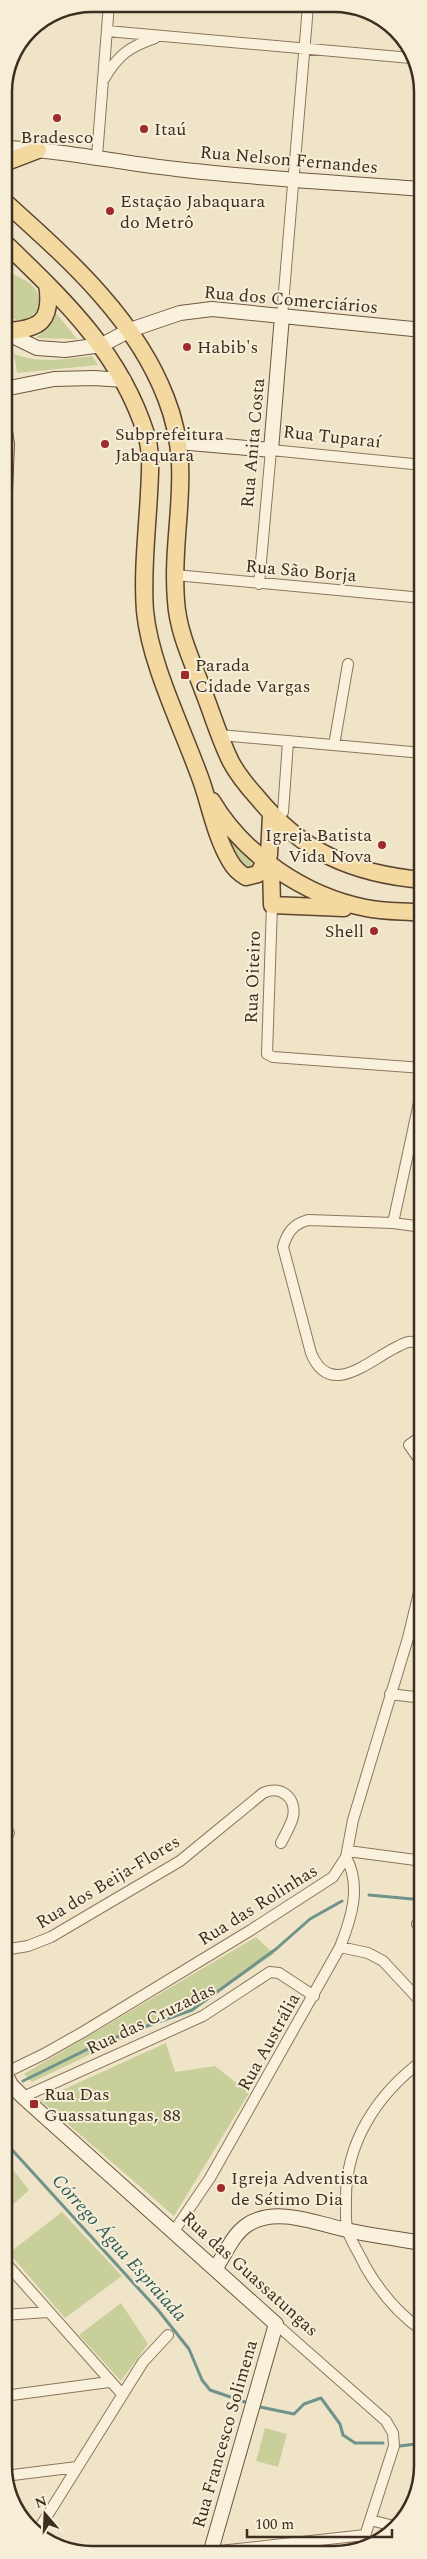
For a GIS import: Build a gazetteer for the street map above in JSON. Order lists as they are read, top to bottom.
{
  "streets": {
    "street": [
      "Rua Nelson Fernandes",
      "Rua dos Comerciários",
      "Rua Tuparaí",
      "Rua Anita Costa",
      "Rua São Borja",
      "Rua Oiteiro",
      "Rua dos Beija-Flores",
      "Rua das Rolinhas",
      "Rua das Cruzadas",
      "Rua Austrália",
      "Rua das Guassatungas",
      "Rua Francesco Solimena"
    ]
  },
  "crossings": [
    ["Rua Nelson Fernandes", "Rua Anita Costa"],
    ["Rua dos Comerciários", "Rua Anita Costa"],
    ["Rua Tuparaí", "Rua Anita Costa"],
    ["Rua Anita Costa", "Rua São Borja"],
    ["Rua das Rolinhas", "Rua Austrália"],
    ["Rua das Cruzadas", "Rua Austrália"],
    ["Rua das Cruzadas", "Rua das Guassatungas"],
    ["Rua Austrália", "Rua das Guassatungas"],
    ["Rua das Guassatungas", "Rua Francesco Solimena"]
  ],
  "water": ["Córrego Água Espraiada"],
  "places": {
    "other": [
      "Bradesco",
      "Itaú",
      "Estação Jabaquara do Metrô",
      "Habib's",
      "Subprefeitura Jabaquara",
      "Igreja Batista Vida Nova",
      "Shell",
      "Igreja Adventista de Sétimo Dia"
    ],
    "transit": ["Parada Cidade Vargas", "Rua Das Guassatungas, 88"]
  },
  "scale_bar": "100 m",
  "north": "top"
}
